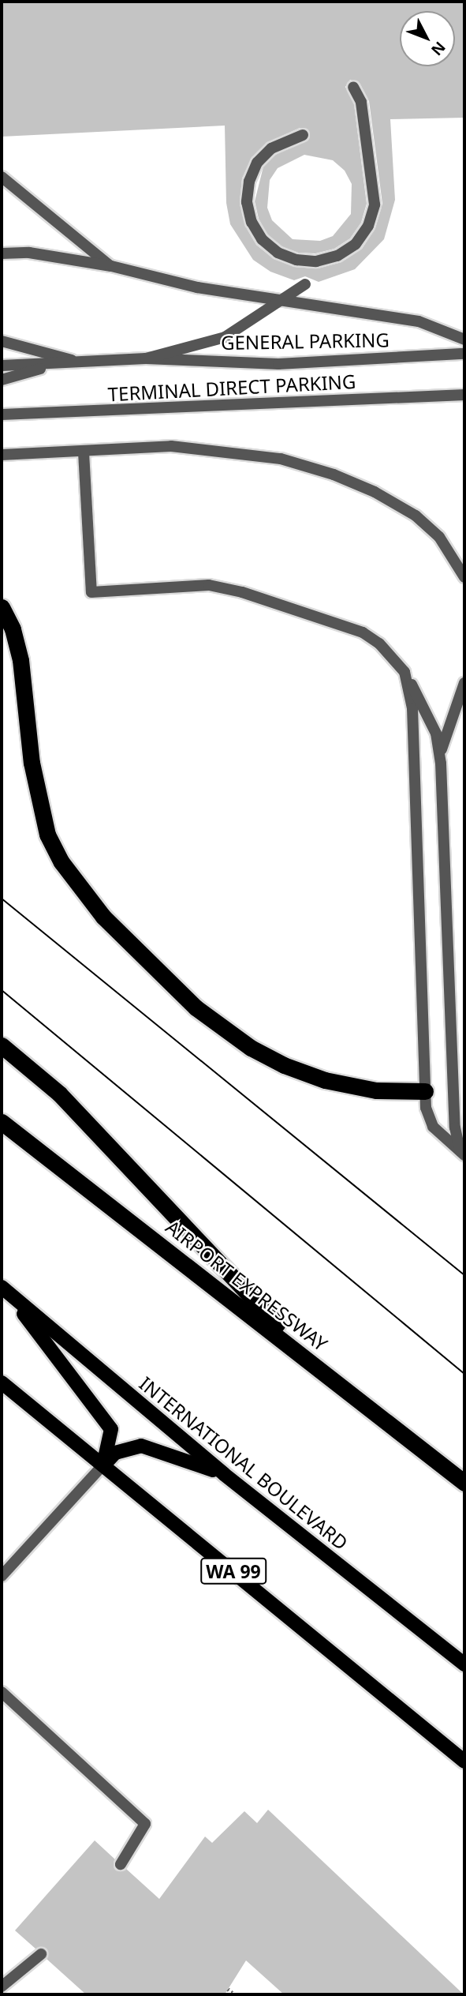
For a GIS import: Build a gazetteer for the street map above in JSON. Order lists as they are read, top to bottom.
{
  "streets": {
    "highway": ["AIRPORT EXPRESSWAY"],
    "main road": ["INTERNATIONAL BOULEVARD", "WA 99"],
    "lane": ["GENERAL PARKING", "TERMINAL DIRECT PARKING"]
  },
  "north": "bottom right"
}
